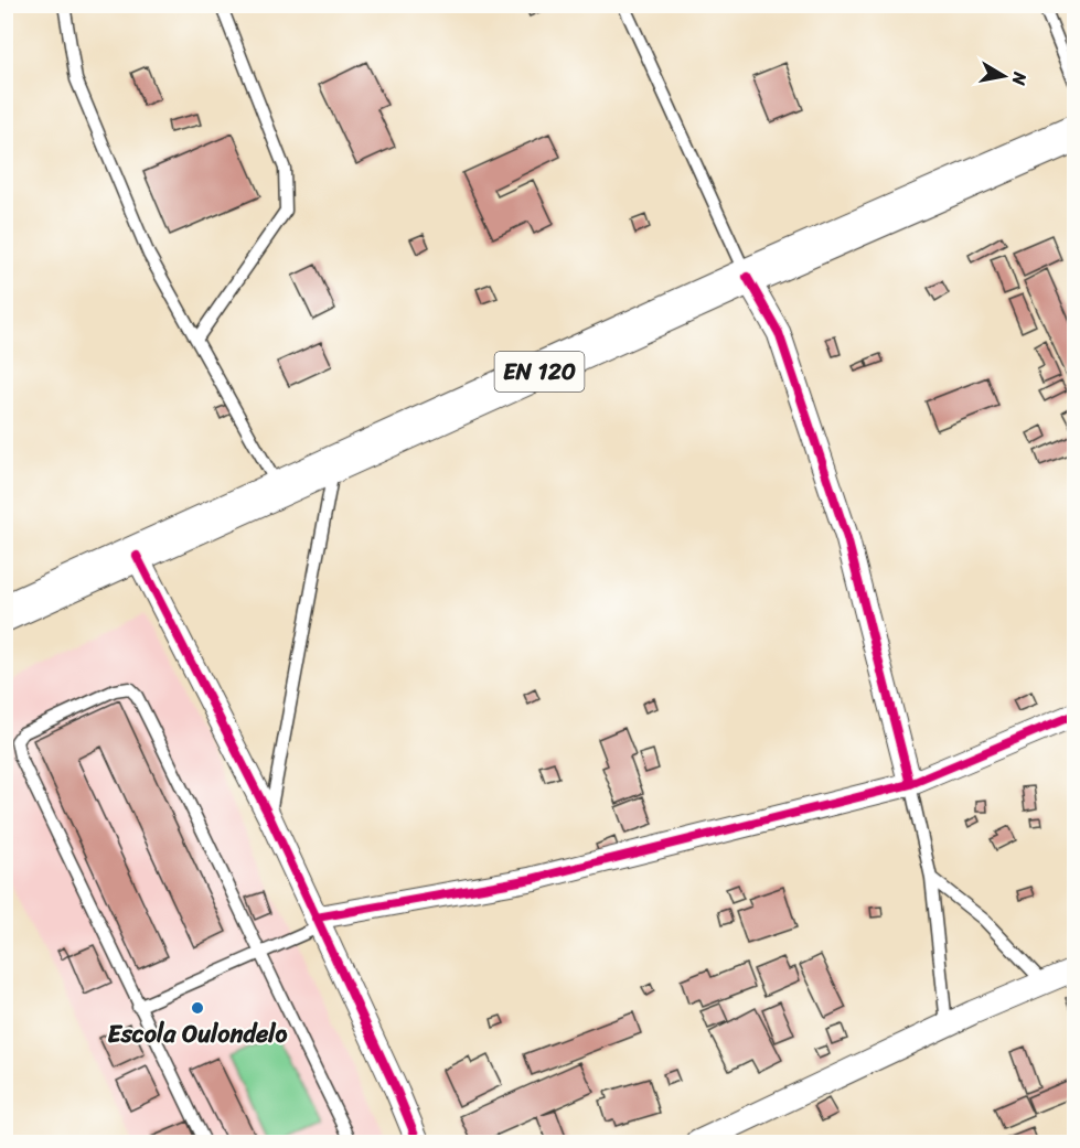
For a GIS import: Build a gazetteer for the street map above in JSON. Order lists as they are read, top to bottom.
{
  "streets": {
    "main road": ["EN 120"]
  },
  "places": ["Escola Oulondelo"],
  "north": "right"
}
